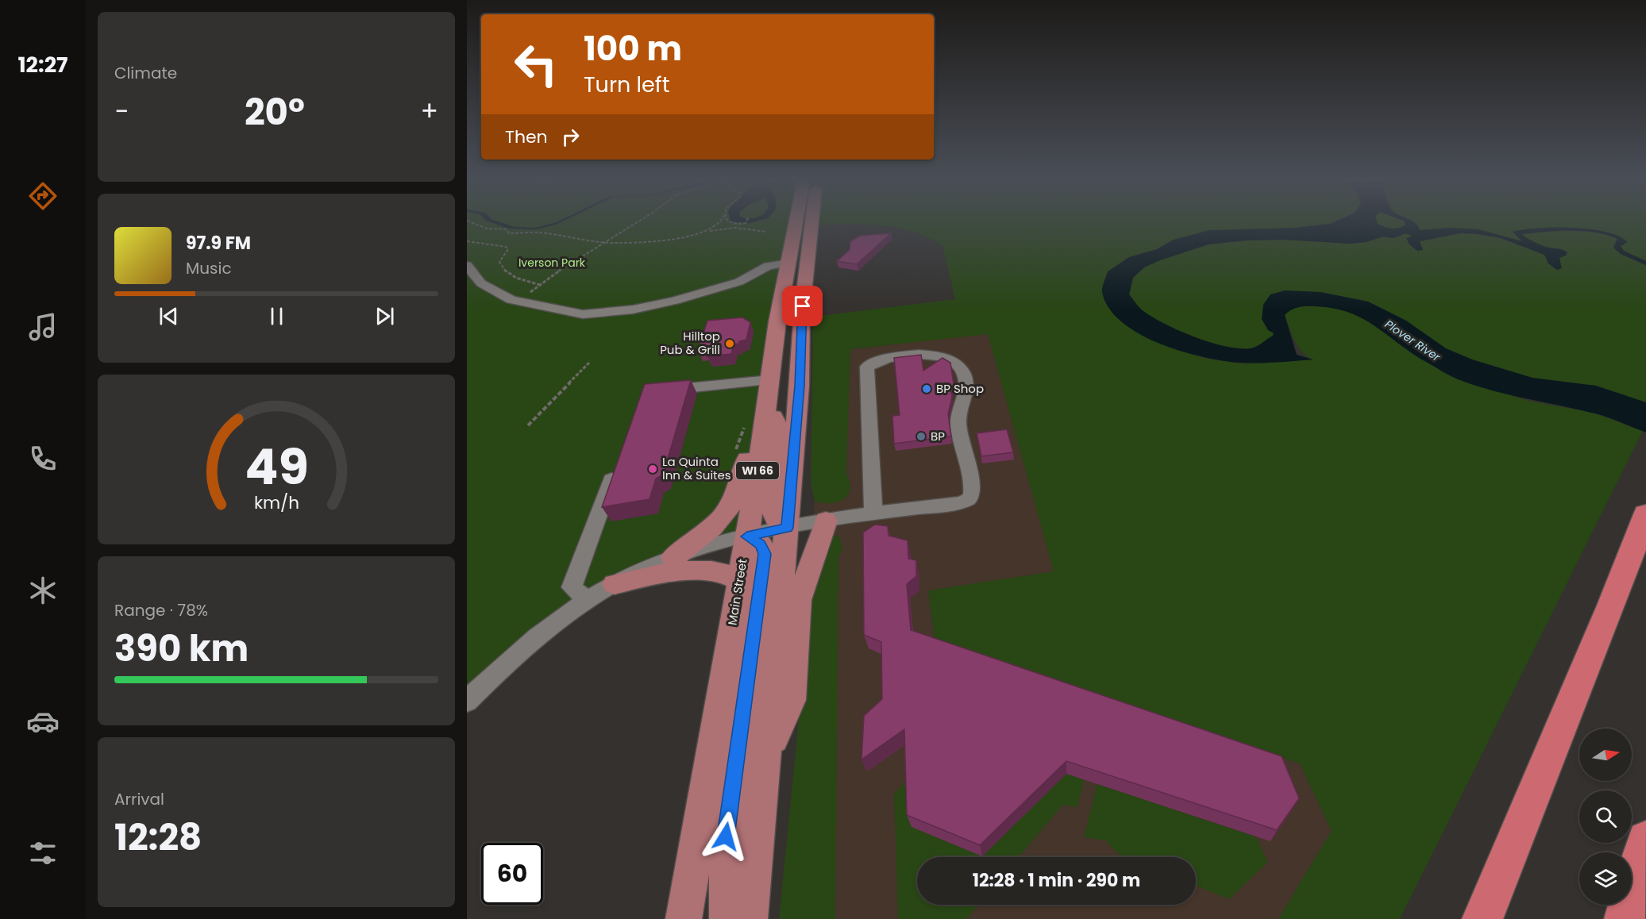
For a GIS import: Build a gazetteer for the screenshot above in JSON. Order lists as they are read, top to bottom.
{
  "streets": {
    "main road": ["WI 66", "Main Street"]
  },
  "water": ["Plover River"],
  "parks": ["Iverson Park"],
  "places": [
    "Hilltop Pub & Grill",
    "BP Shop",
    "BP",
    "La Quinta Inn & Suites"
  ],
  "north": "right",
  "page": {
    "tabs": "12:27",
    "tile": [
      "Climate",
      ["Range · 78%", "390 km"],
      ["Arrival", "12:28"]
    ],
    "turn": ["100 m", "Turn left"],
    "heat": ["−", "20°", "+"],
    "then": "Then",
    "song": ["97.9 FM", "Music"],
    "limit": "60",
    "trip": "12:28 · 1 min · 290 m",
    "gauge": ["49", "km/h"]
  }
}
